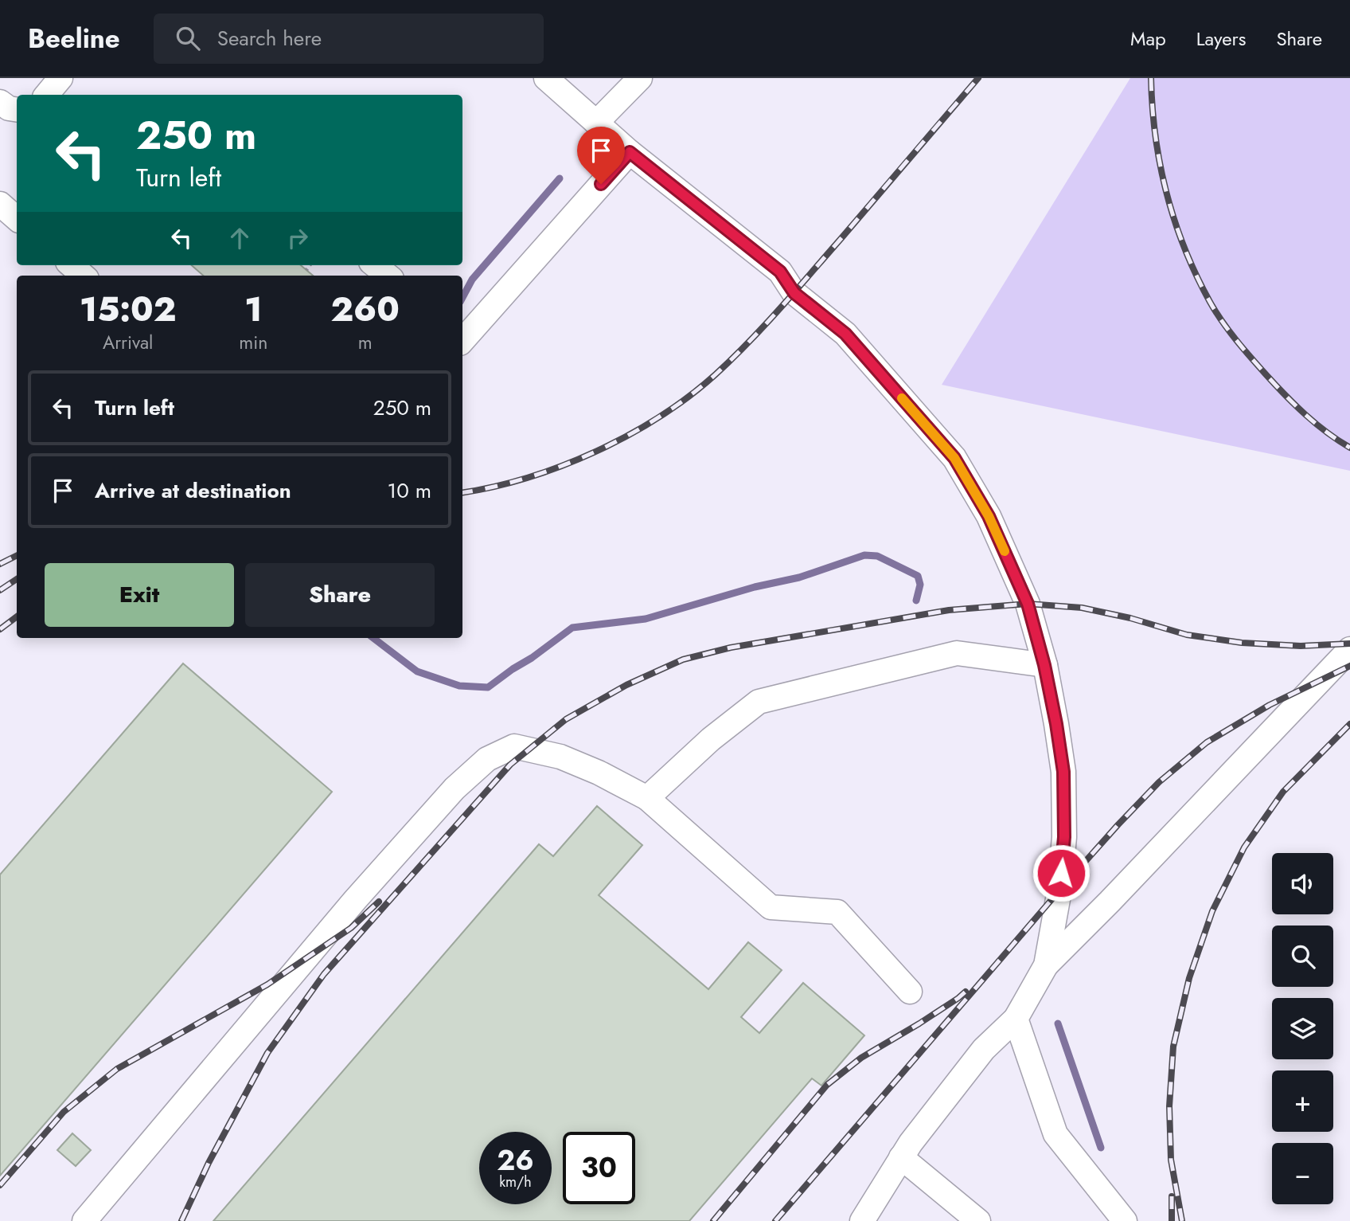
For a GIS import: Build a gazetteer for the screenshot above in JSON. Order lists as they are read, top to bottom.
{
  "page": {
    "header": "Beeline",
    "search": "Search here",
    "nav": ["Map", "Layers", "Share"],
    "turn": ["250 m", "Turn left"],
    "eta": [
      "15:02",
      "Arrival",
      "1",
      "min",
      "260",
      "m"
    ],
    "list": [
      {
        "name": "Turn left",
        "value": "250 m"
      },
      {
        "name": "Arrive at destination",
        "value": "10 m"
      }
    ],
    "buttons": ["Exit", "Share"],
    "map_buttons": ["+", "−"],
    "speed": "26 km/h",
    "limit": "30"
  }
}
